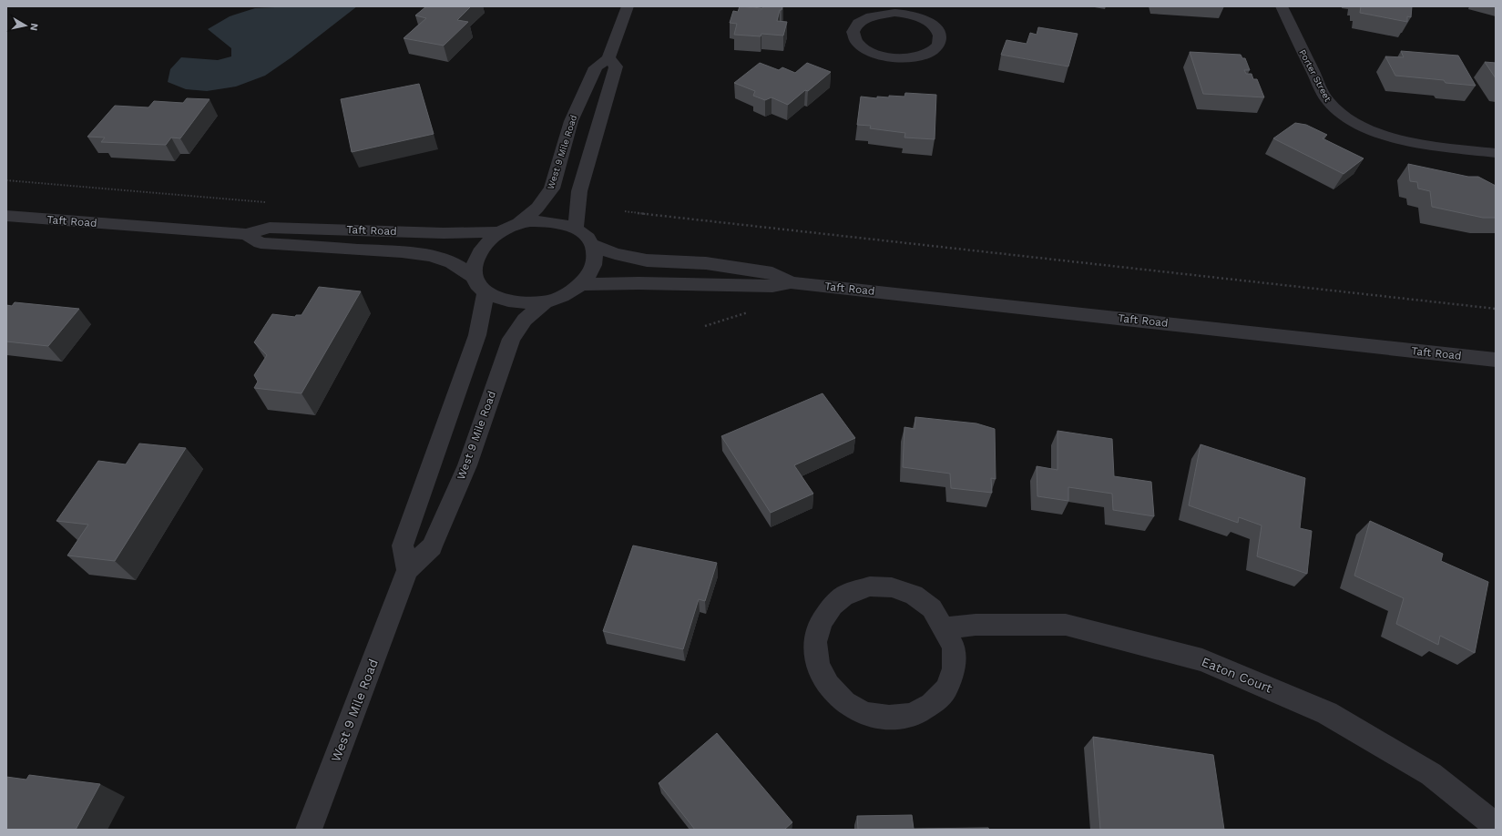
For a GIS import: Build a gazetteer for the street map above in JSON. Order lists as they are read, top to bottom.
{
  "streets": {
    "street": [
      "Porter Street",
      "West 9 Mile Road",
      "Taft Road",
      "Eaton Court"
    ]
  },
  "crossings": [
    ["West 9 Mile Road", "Taft Road"]
  ],
  "north": "right"
}
